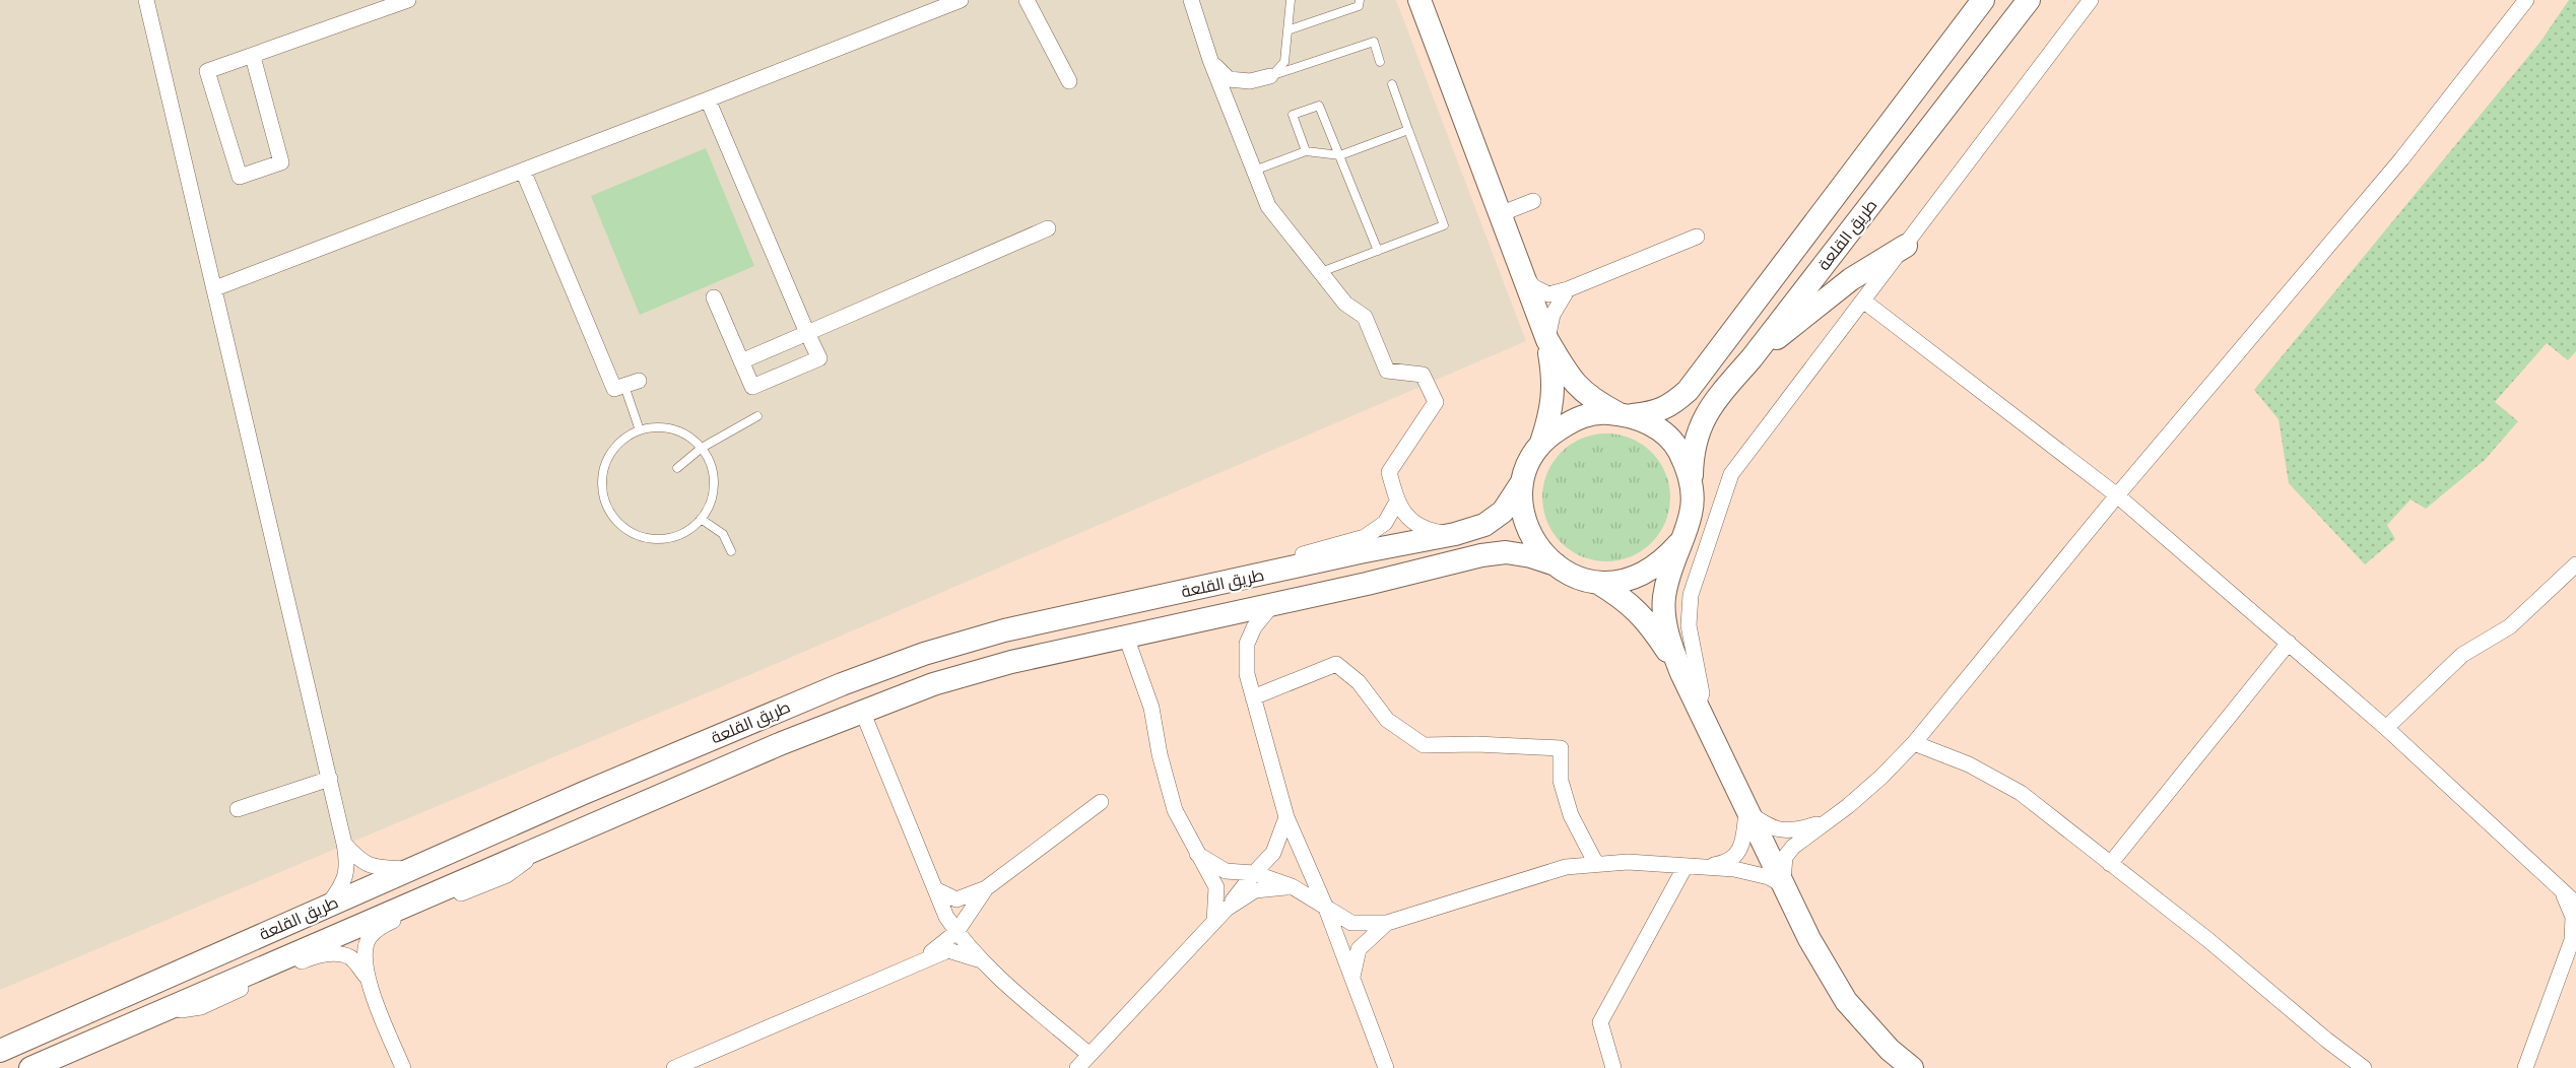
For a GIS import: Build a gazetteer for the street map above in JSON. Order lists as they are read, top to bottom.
{
  "streets": {
    "main road": ["طريق القلعة"]
  }
}
